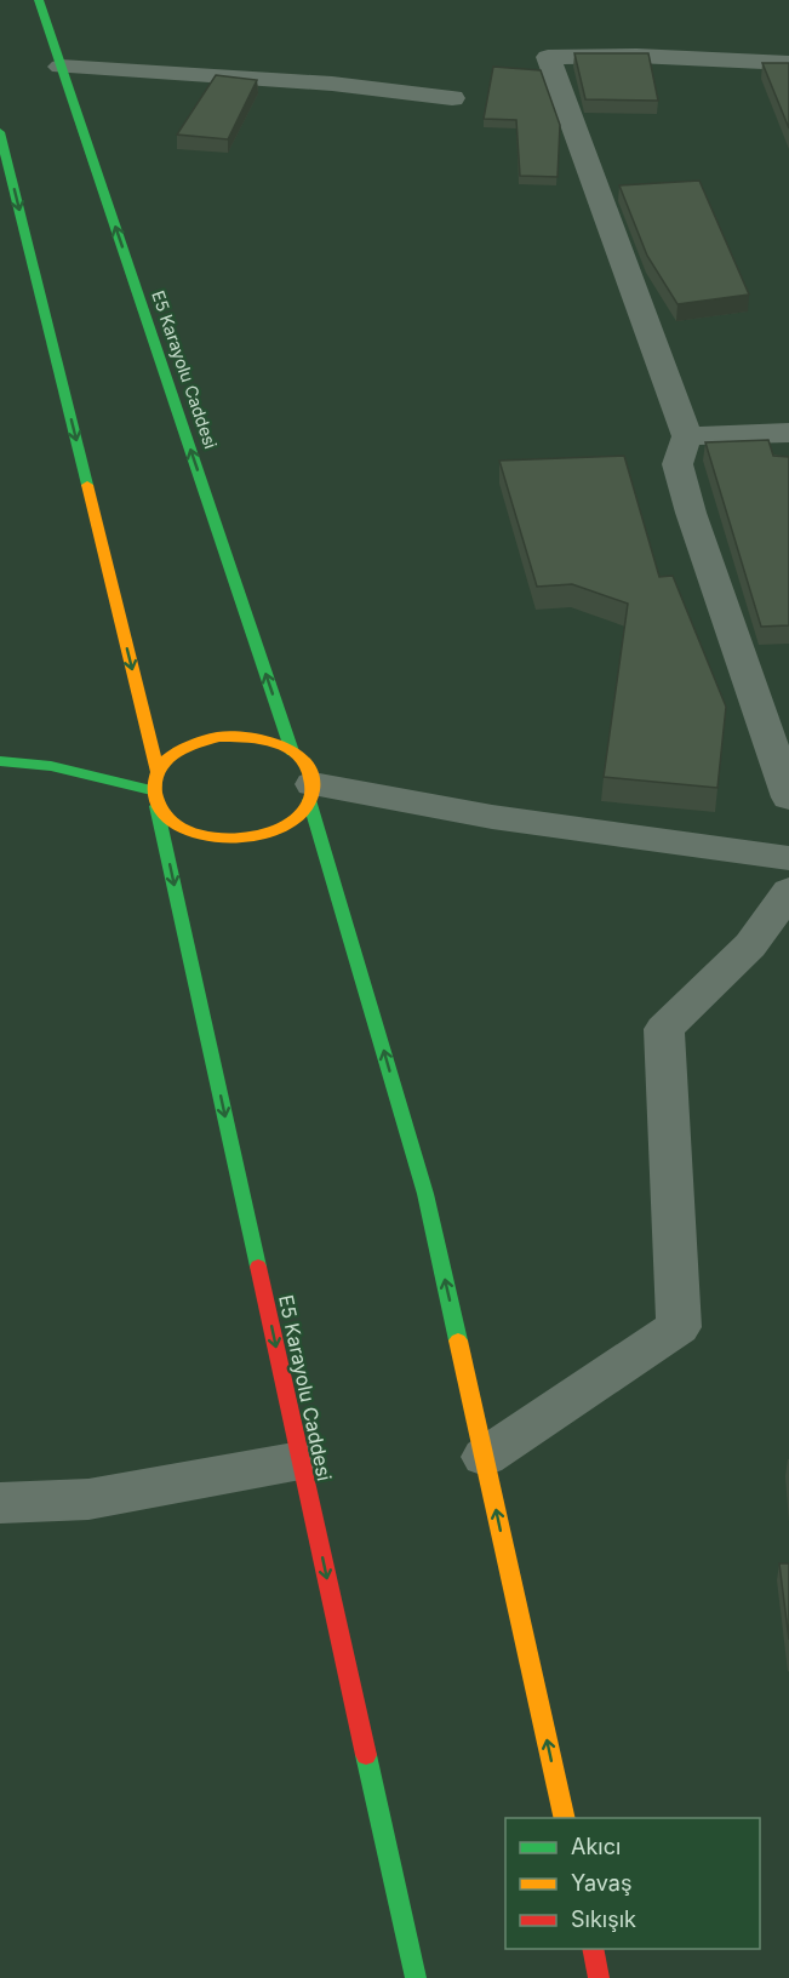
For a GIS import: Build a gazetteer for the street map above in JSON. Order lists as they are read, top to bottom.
{
  "streets": {
    "main road": ["E5 Karayolu Caddesi"]
  },
  "legend": ["Akıcı", "Yavaş", "Sıkışık"]
}
